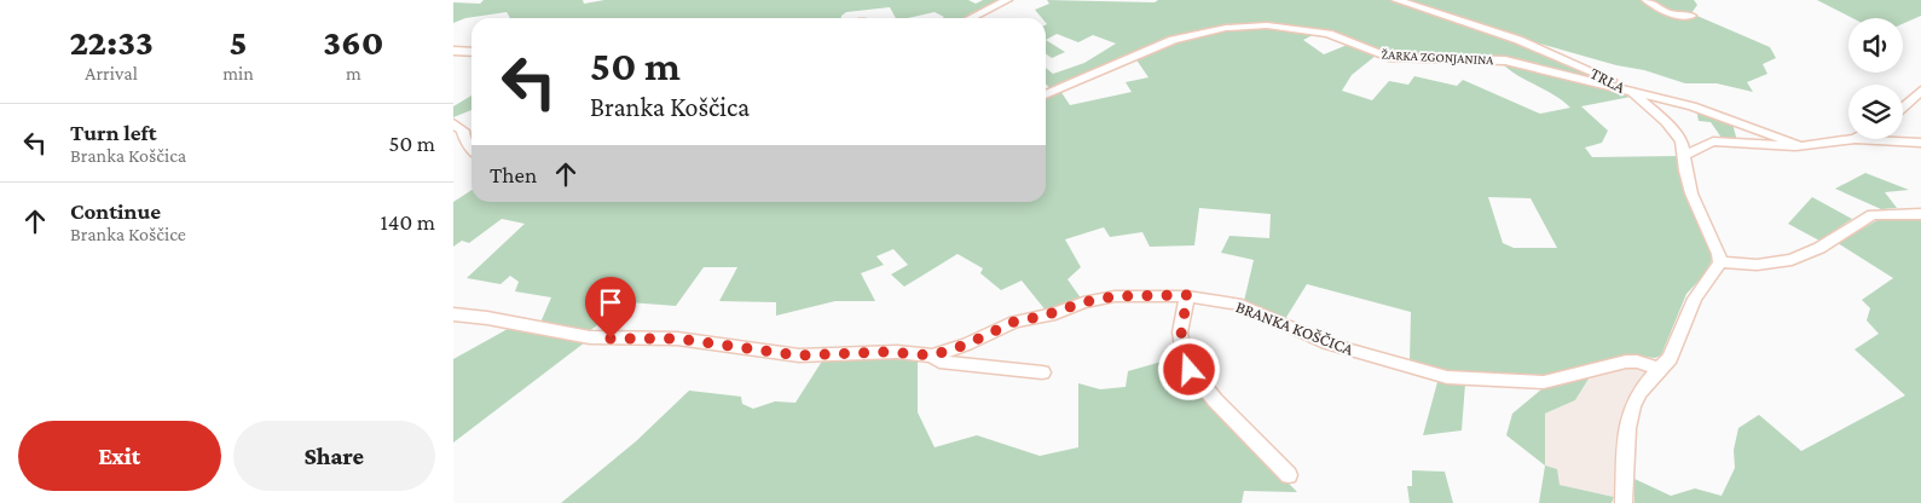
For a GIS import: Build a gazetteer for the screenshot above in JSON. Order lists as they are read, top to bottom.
{
  "streets": {
    "street": ["ŽARKA ZGONJANINA", "TRLA", "BRANKA KOŠČICA"]
  },
  "crossings": [
    ["ŽARKA ZGONJANINA", "TRLA"]
  ],
  "page": {
    "eta": [
      "22:33",
      "Arrival",
      "5",
      "min",
      "360",
      "m"
    ],
    "turn": ["50 m", "Branka Koščica"],
    "list": [
      {
        "name": "Turn left",
        "note": "Branka Koščica",
        "value": "50 m"
      },
      {
        "name": "Continue",
        "note": "Branka Koščice",
        "value": "140 m"
      }
    ],
    "then": "Then",
    "buttons": ["Exit", "Share"]
  }
}
